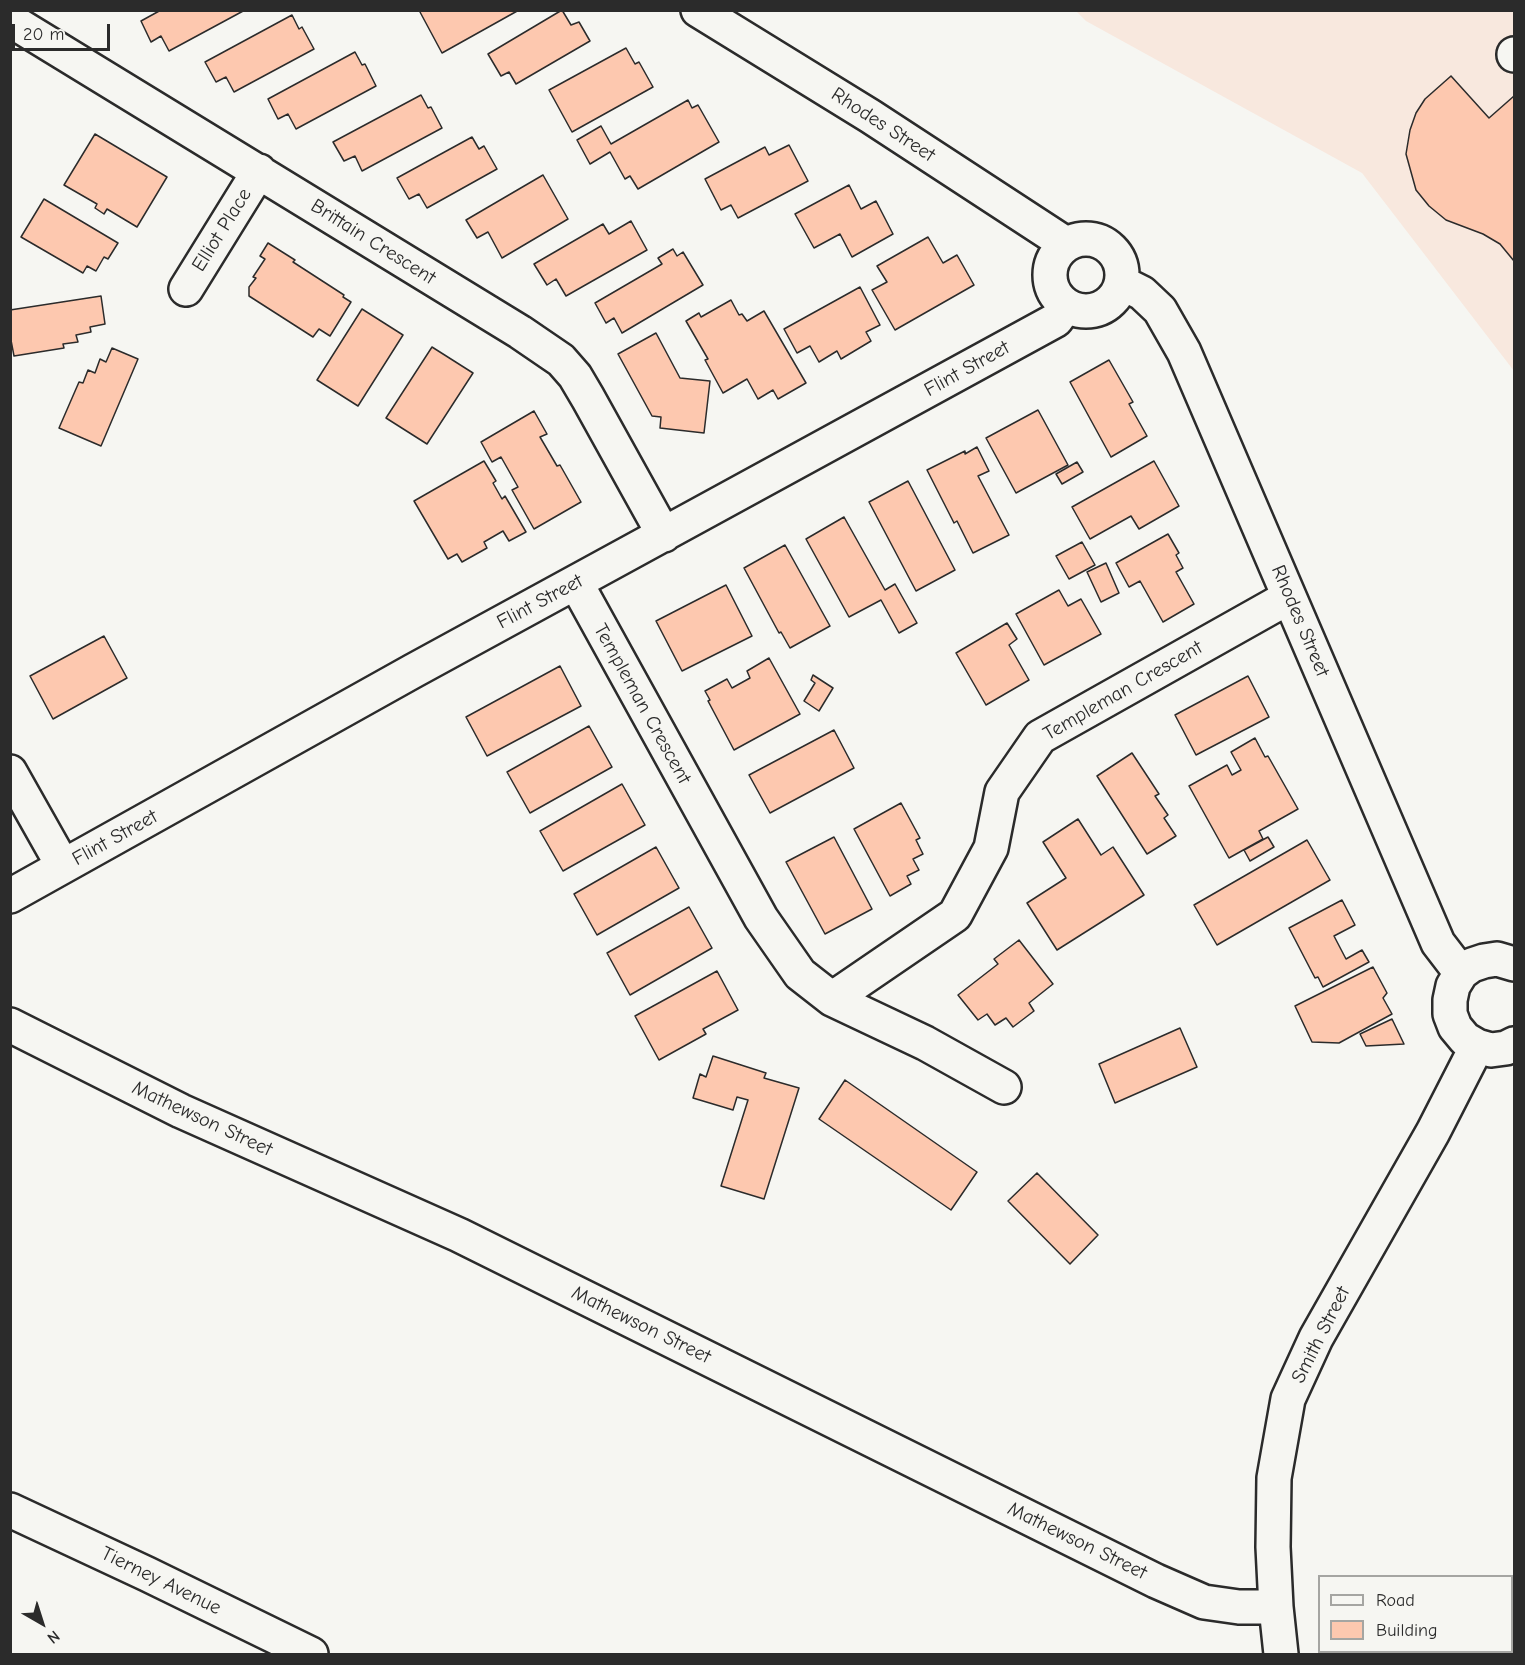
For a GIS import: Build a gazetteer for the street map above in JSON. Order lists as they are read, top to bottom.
{
  "streets": {
    "street": [
      "Rhodes Street",
      "Elliot Place",
      "Brittain Crescent",
      "Flint Street",
      "Templeman Crescent",
      "Mathewson Street",
      "Smith Street",
      "Tierney Avenue"
    ]
  },
  "crossings": [
    ["Rhodes Street", "Flint Street"],
    ["Rhodes Street", "Templeman Crescent"],
    ["Elliot Place", "Brittain Crescent"],
    ["Brittain Crescent", "Flint Street"],
    ["Flint Street", "Templeman Crescent"],
    ["Mathewson Street", "Smith Street"]
  ],
  "legend": ["Road", "Building"],
  "scale_bar": "20 m",
  "north": "bottom right"
}
